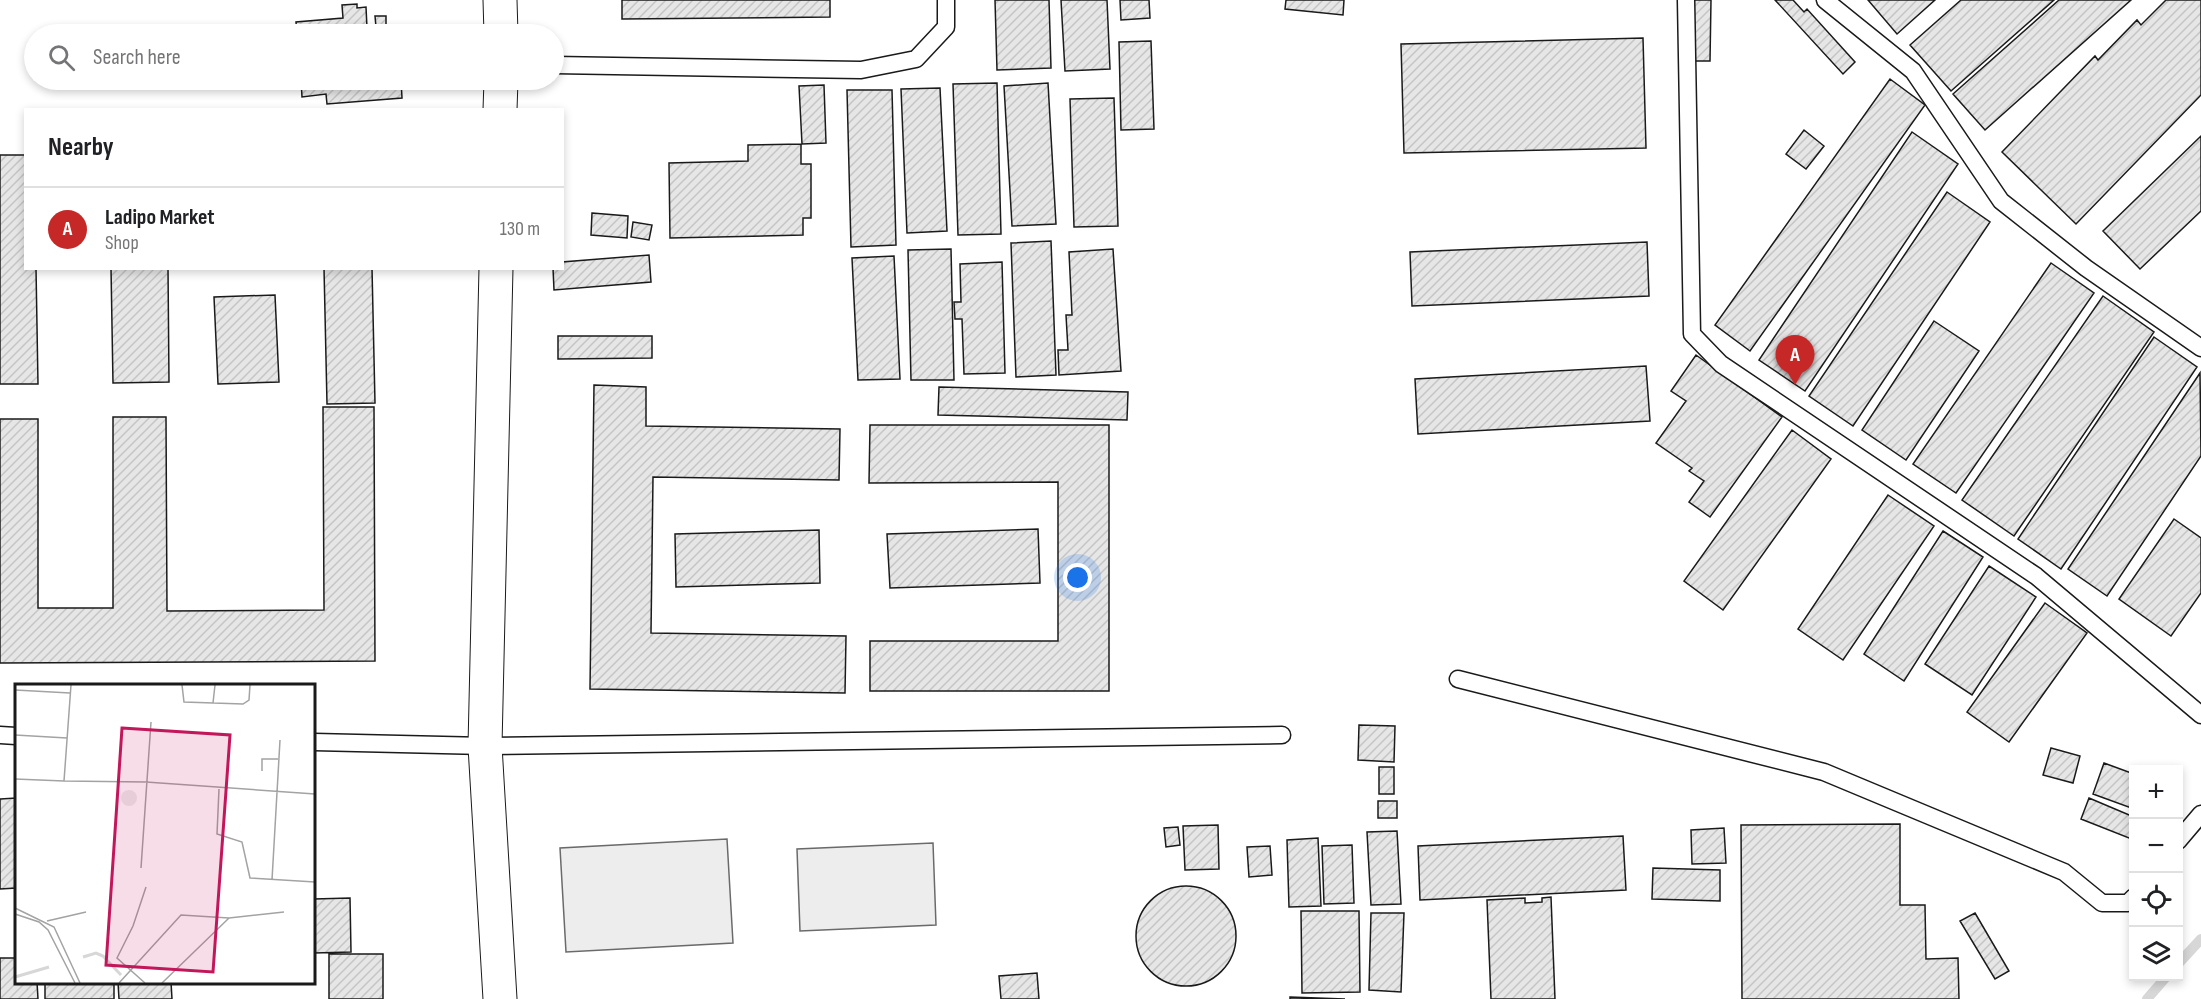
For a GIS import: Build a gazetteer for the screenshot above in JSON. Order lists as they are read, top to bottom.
{
  "page": {
    "search": "Search here",
    "heading": "Nearby",
    "list": [
      {
        "mark": "A",
        "name": "Ladipo Market",
        "note": "Shop",
        "value": "130 m"
      }
    ],
    "pins": "A",
    "map_buttons": ["+", "−"]
  }
}
